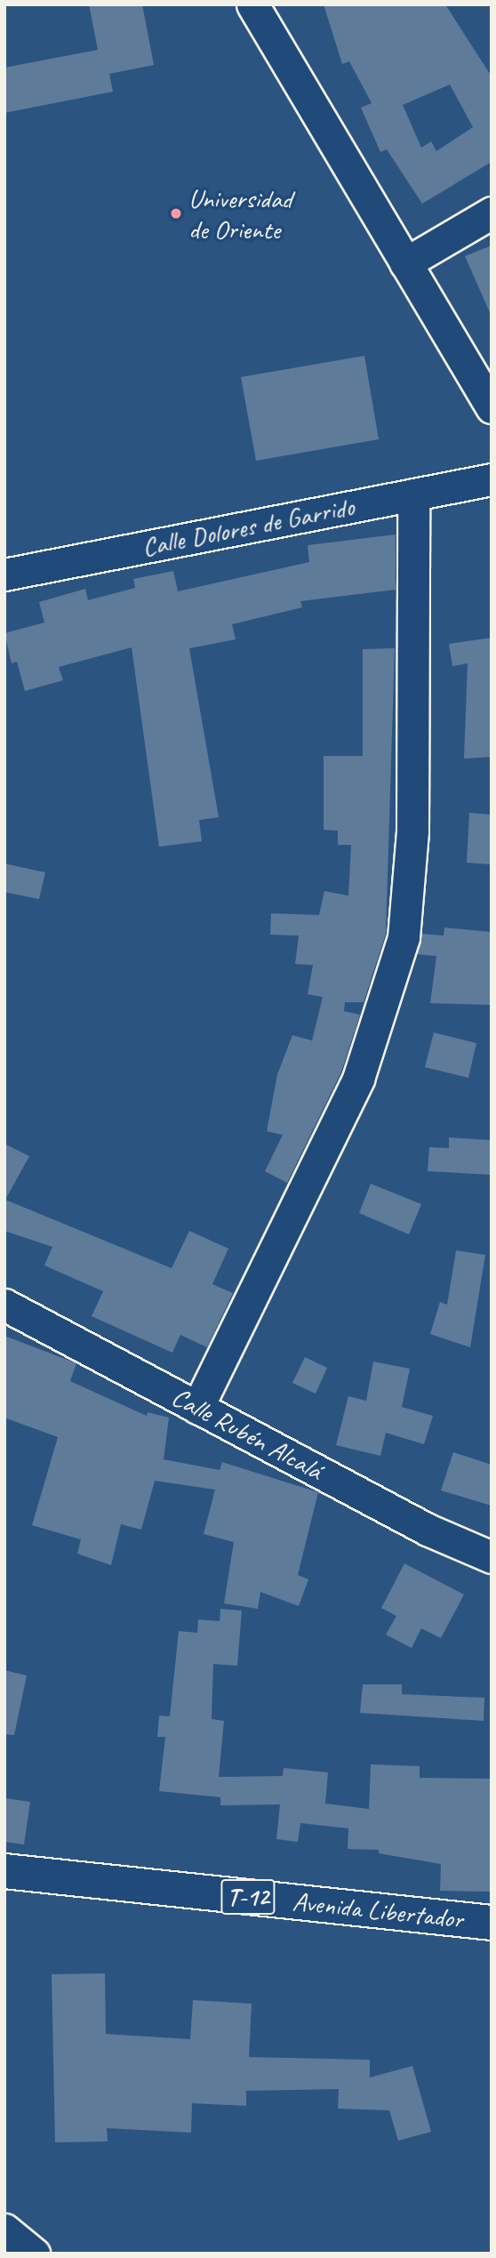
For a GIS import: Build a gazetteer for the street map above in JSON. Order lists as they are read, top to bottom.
{
  "streets": {
    "highway": ["T-12", "Avenida Libertador"],
    "street": ["Calle Dolores de Garrido", "Calle Rubén Alcalá"]
  },
  "places": ["Universidad de Oriente"]
}
